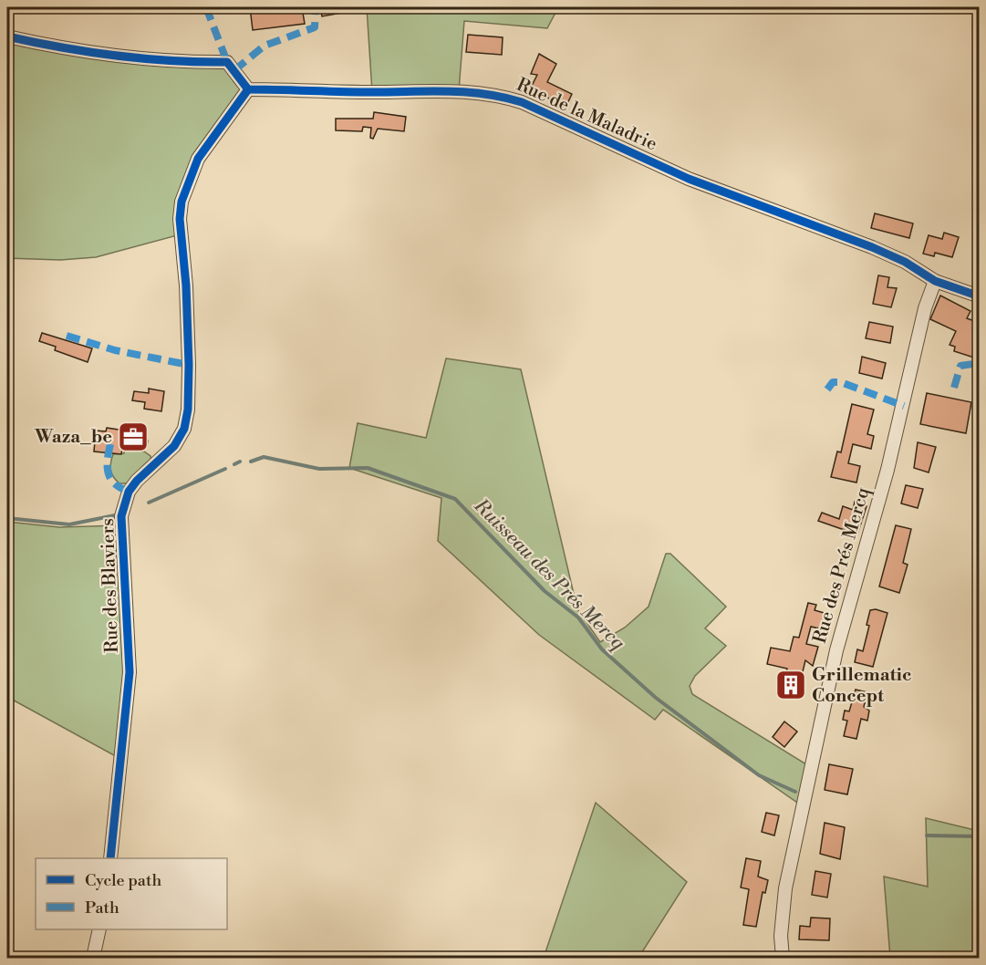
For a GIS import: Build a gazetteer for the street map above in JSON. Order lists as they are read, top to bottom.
{
  "streets": {
    "street": ["Rue de la Maladrie", "Rue des Prés Mercq", "Rue des Blaviers"]
  },
  "crossings": [
    ["Rue de la Maladrie", "Rue des Prés Mercq"],
    ["Rue de la Maladrie", "Rue des Blaviers"]
  ],
  "water": ["Ruisseau des Prés Mercq"],
  "places": {
    "office": ["Waza_be"],
    "building": ["Grillematic Concept"]
  },
  "legend": ["Cycle path", "Path"]
}
